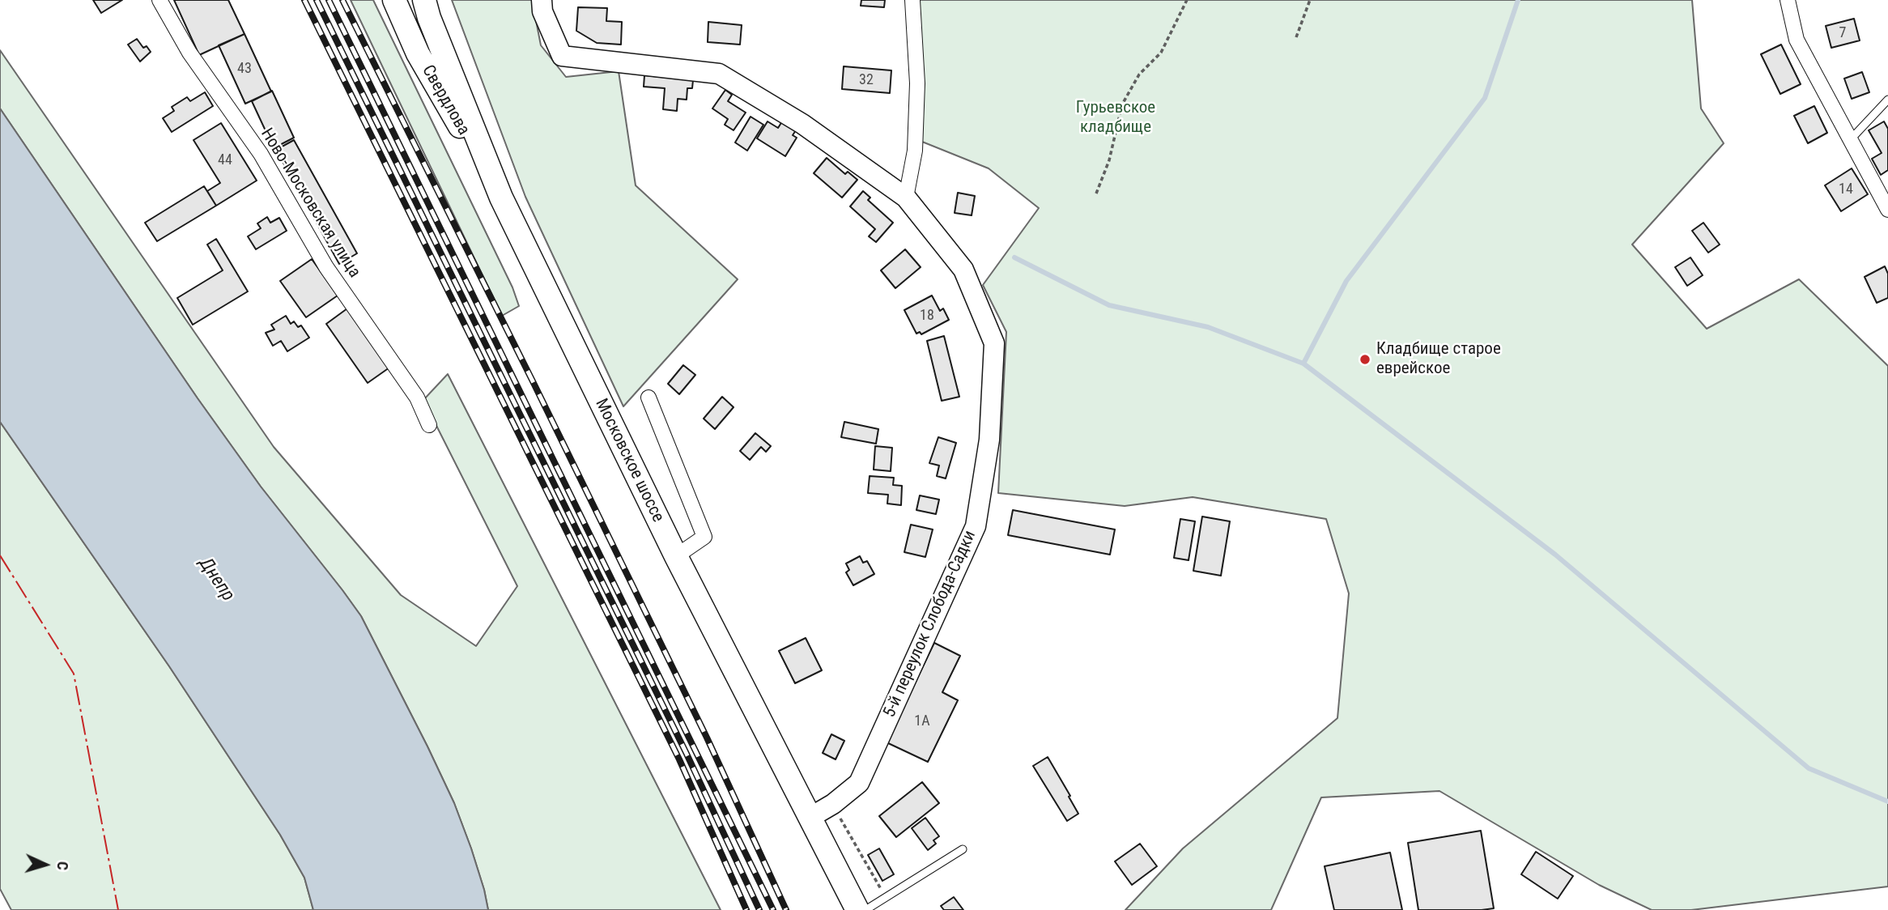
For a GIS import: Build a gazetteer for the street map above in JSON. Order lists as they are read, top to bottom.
{
  "streets": {
    "main road": ["Свердлова", "Московское шоссе"],
    "street": ["Ново-Московская улица", "5-й переулок Слобода-Садки"]
  },
  "crossings": [
    ["Свердлова", "Московское шоссе"],
    ["Московское шоссе", "5-й переулок Слобода-Садки"]
  ],
  "water": ["Днепр"],
  "parks": ["Гурьевское кладбище"],
  "places": ["Кладбище старое еврейское"],
  "house_numbers": [
    "7",
    "43",
    "32",
    "44",
    "14",
    "18",
    "1А"
  ],
  "north": "right"
}
